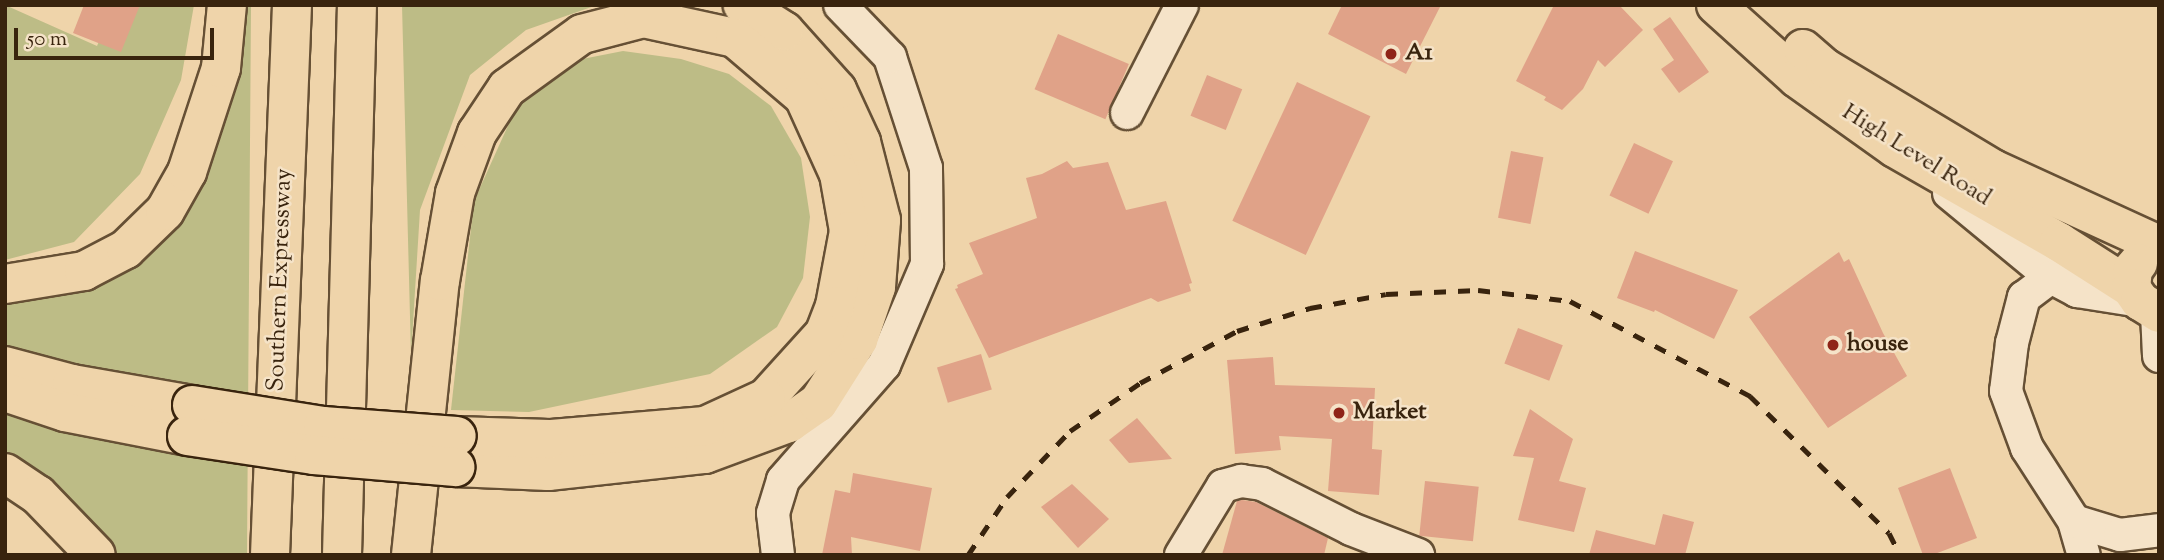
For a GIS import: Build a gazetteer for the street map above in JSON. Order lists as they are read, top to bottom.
{
  "streets": {
    "highway": ["High Level Road", "Southern Expressway"]
  },
  "places": ["A1", "house", "Market"],
  "scale_bar": "50 m"
}
